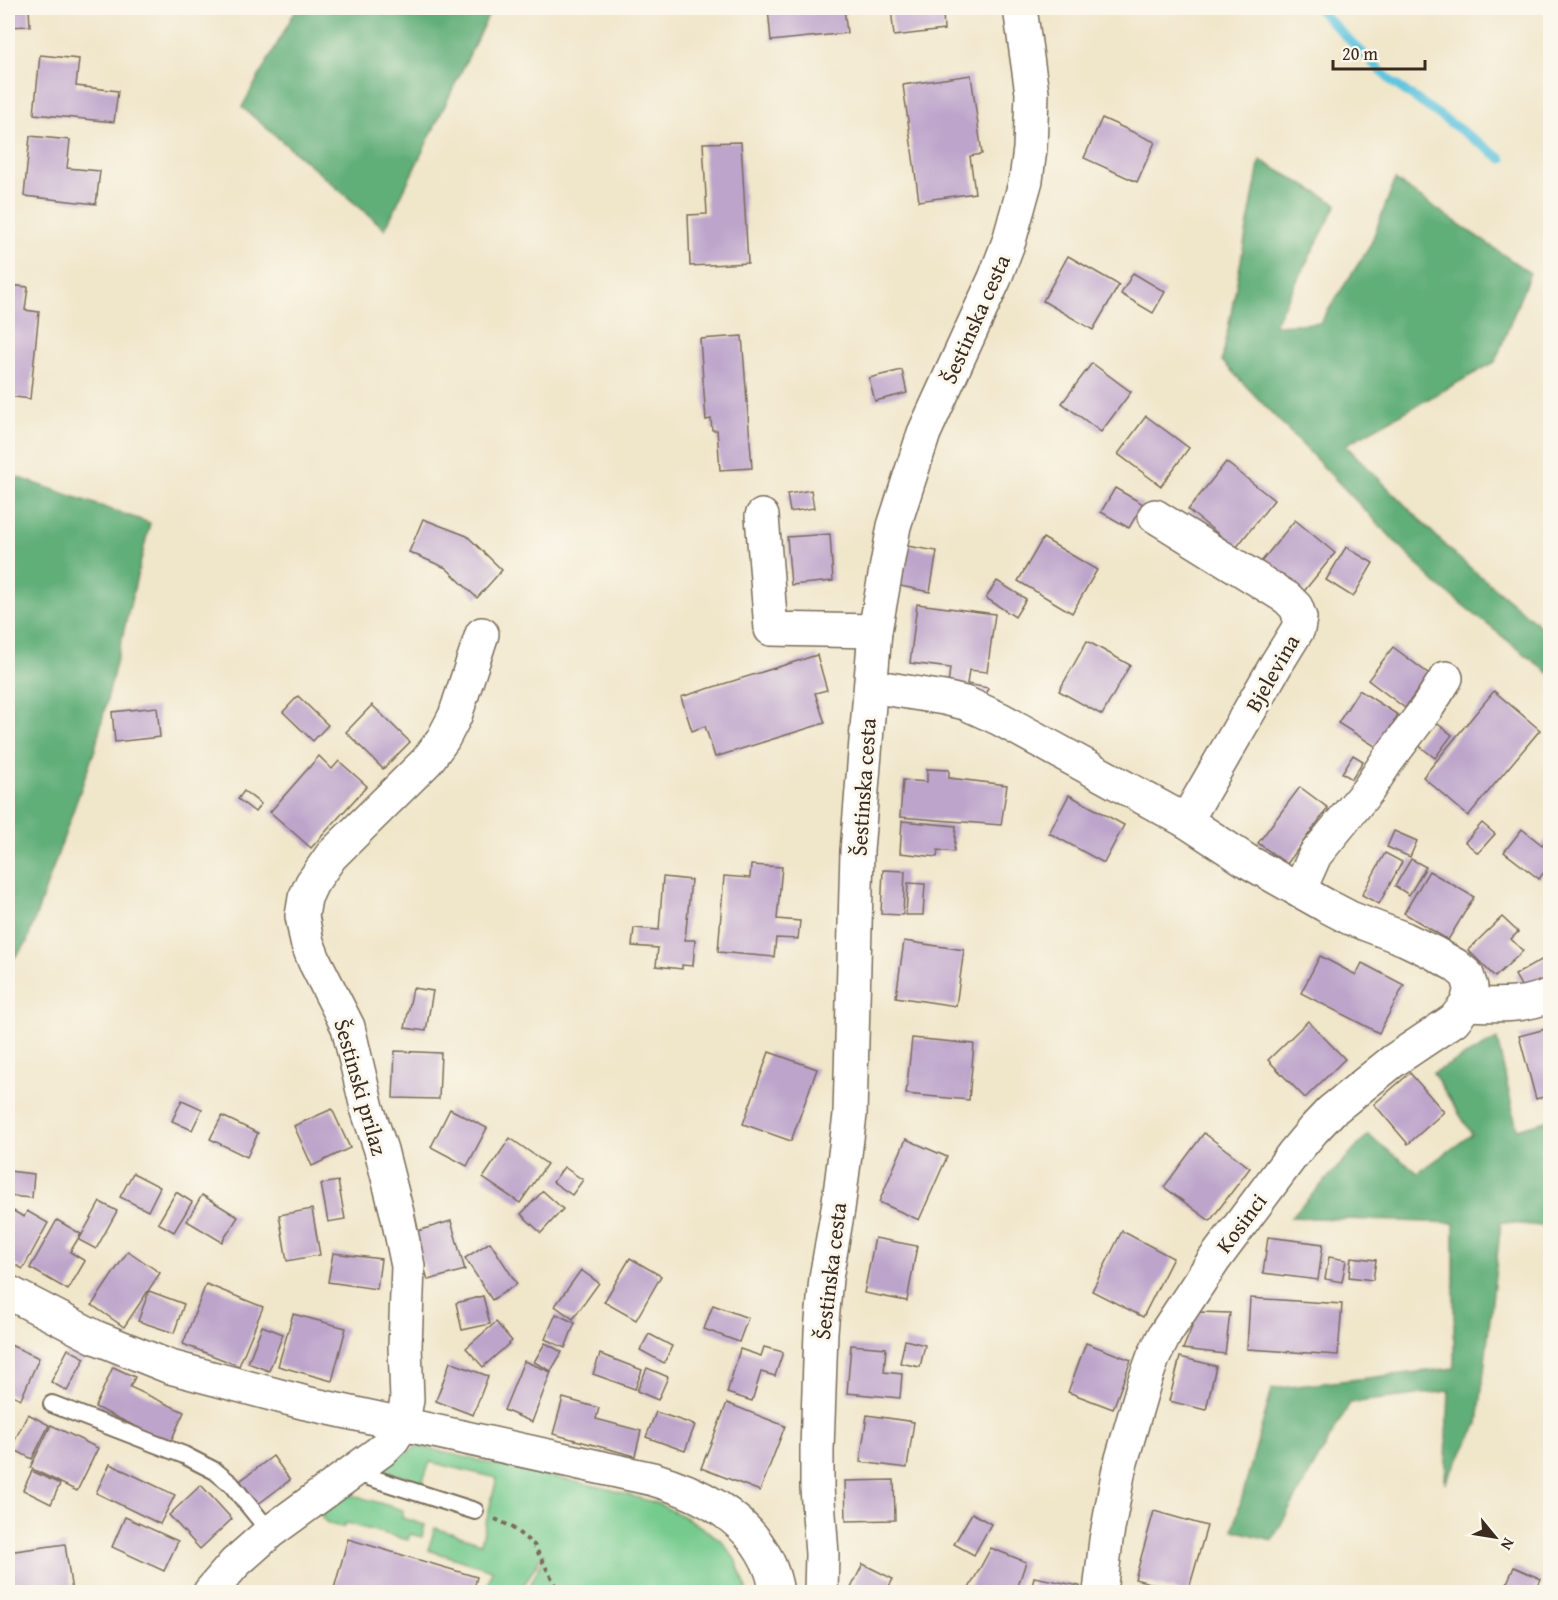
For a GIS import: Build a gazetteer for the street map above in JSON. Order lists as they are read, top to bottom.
{
  "streets": {
    "street": [
      "Šestinska cesta",
      "Bjelevina",
      "Šestinski prilaz",
      "Kosinci"
    ]
  },
  "scale_bar": "20 m",
  "north": "bottom right"
}
